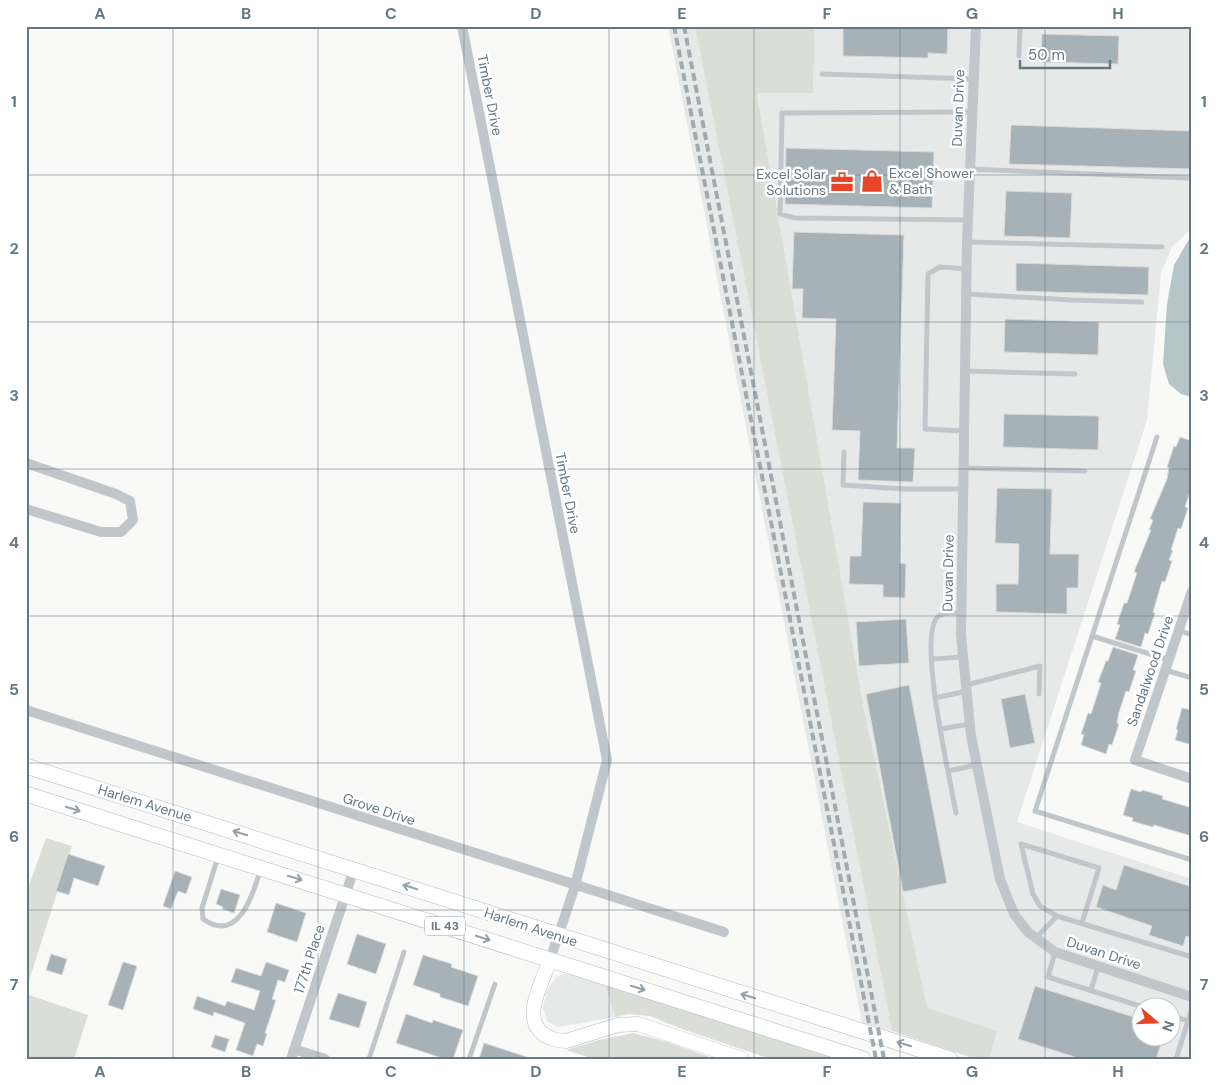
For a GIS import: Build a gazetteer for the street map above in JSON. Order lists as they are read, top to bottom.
{
  "streets": {
    "main road": ["Harlem Avenue", "IL 43"],
    "street": [
      "Timber Drive",
      "Duvan Drive",
      "Sandalwood Drive",
      "Grove Drive",
      "177th Place"
    ]
  },
  "crossings": [
    ["Timber Drive", "Harlem Avenue"],
    ["Timber Drive", "Grove Drive"],
    ["Harlem Avenue", "177th Place"]
  ],
  "places": {
    "shop": ["Excel Shower & Bath"],
    "office": ["Excel Solar Solutions"]
  },
  "scale_bar": "50 m",
  "north": "right",
  "grid": {
    "columns": [
      "A",
      "B",
      "C",
      "D",
      "E",
      "F",
      "G",
      "H"
    ],
    "rows": [
      "1",
      "2",
      "3",
      "4",
      "5",
      "6",
      "7"
    ]
  }
}
